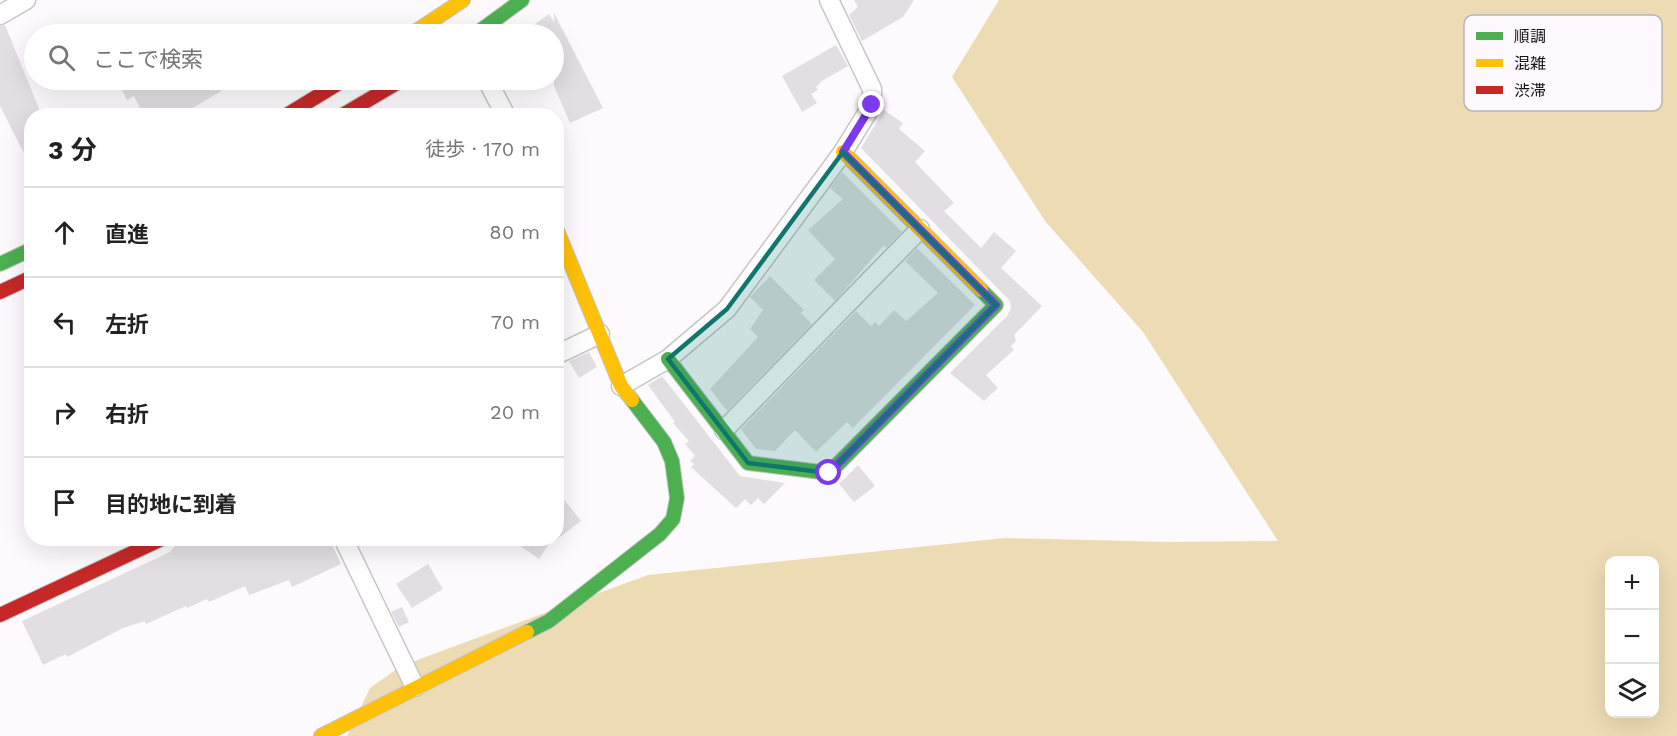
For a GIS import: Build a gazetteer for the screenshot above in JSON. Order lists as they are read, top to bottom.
{
  "legend": ["順調", "混雑", "渋滞"],
  "page": {
    "search": "ここで検索",
    "heading": ["3 分", "徒歩 · 170 m"],
    "list": [
      ["直進", "80 m"],
      ["左折", "70 m"],
      ["右折", "20 m"],
      "目的地に到着"
    ],
    "map_buttons": ["+", "−"]
  }
}
